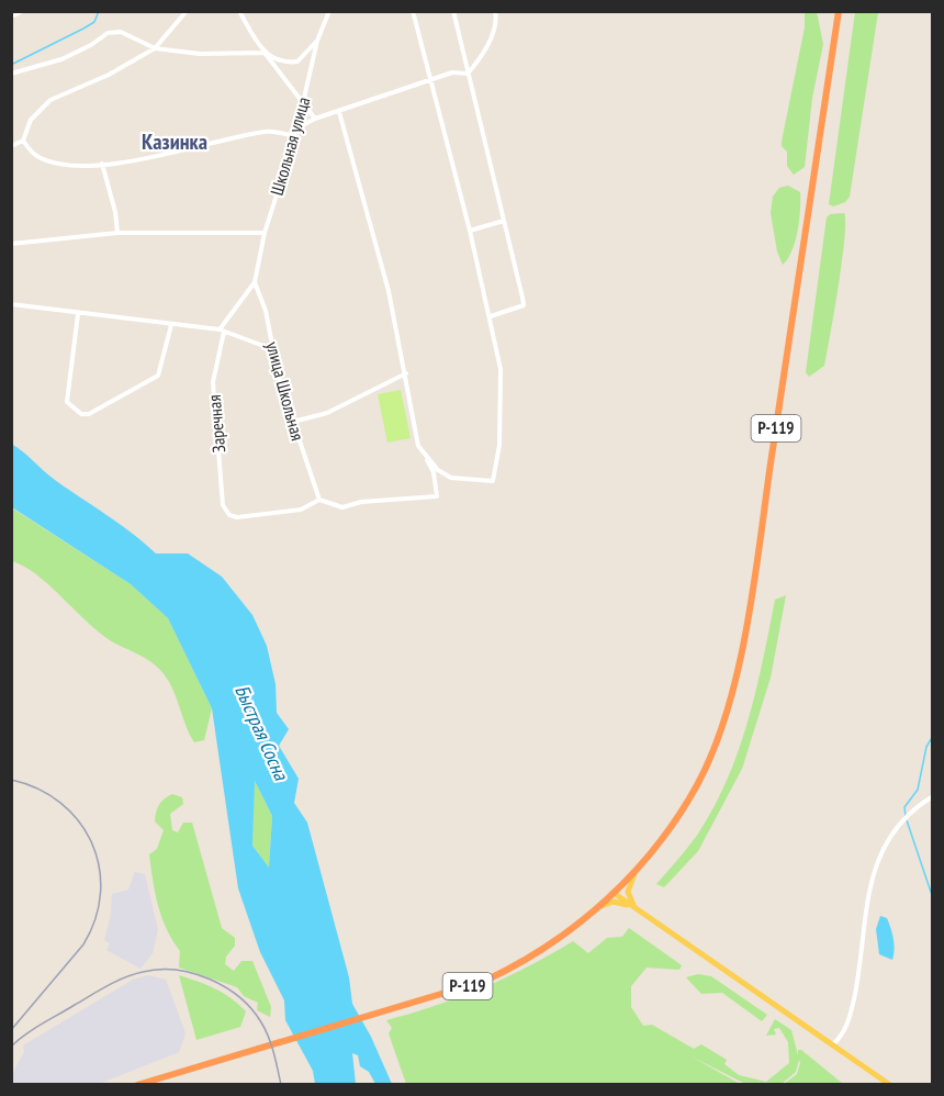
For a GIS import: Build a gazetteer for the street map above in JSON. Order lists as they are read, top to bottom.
{
  "streets": {
    "highway": ["Р-119"],
    "street": ["Школьная улица", "улица Школьная", "Заречная"]
  },
  "crossings": [
    ["Школьная улица", "улица Школьная"],
    ["улица Школьная", "Заречная"]
  ],
  "districts": ["Казинка"],
  "water": ["Быстрая Сосна"]
}
